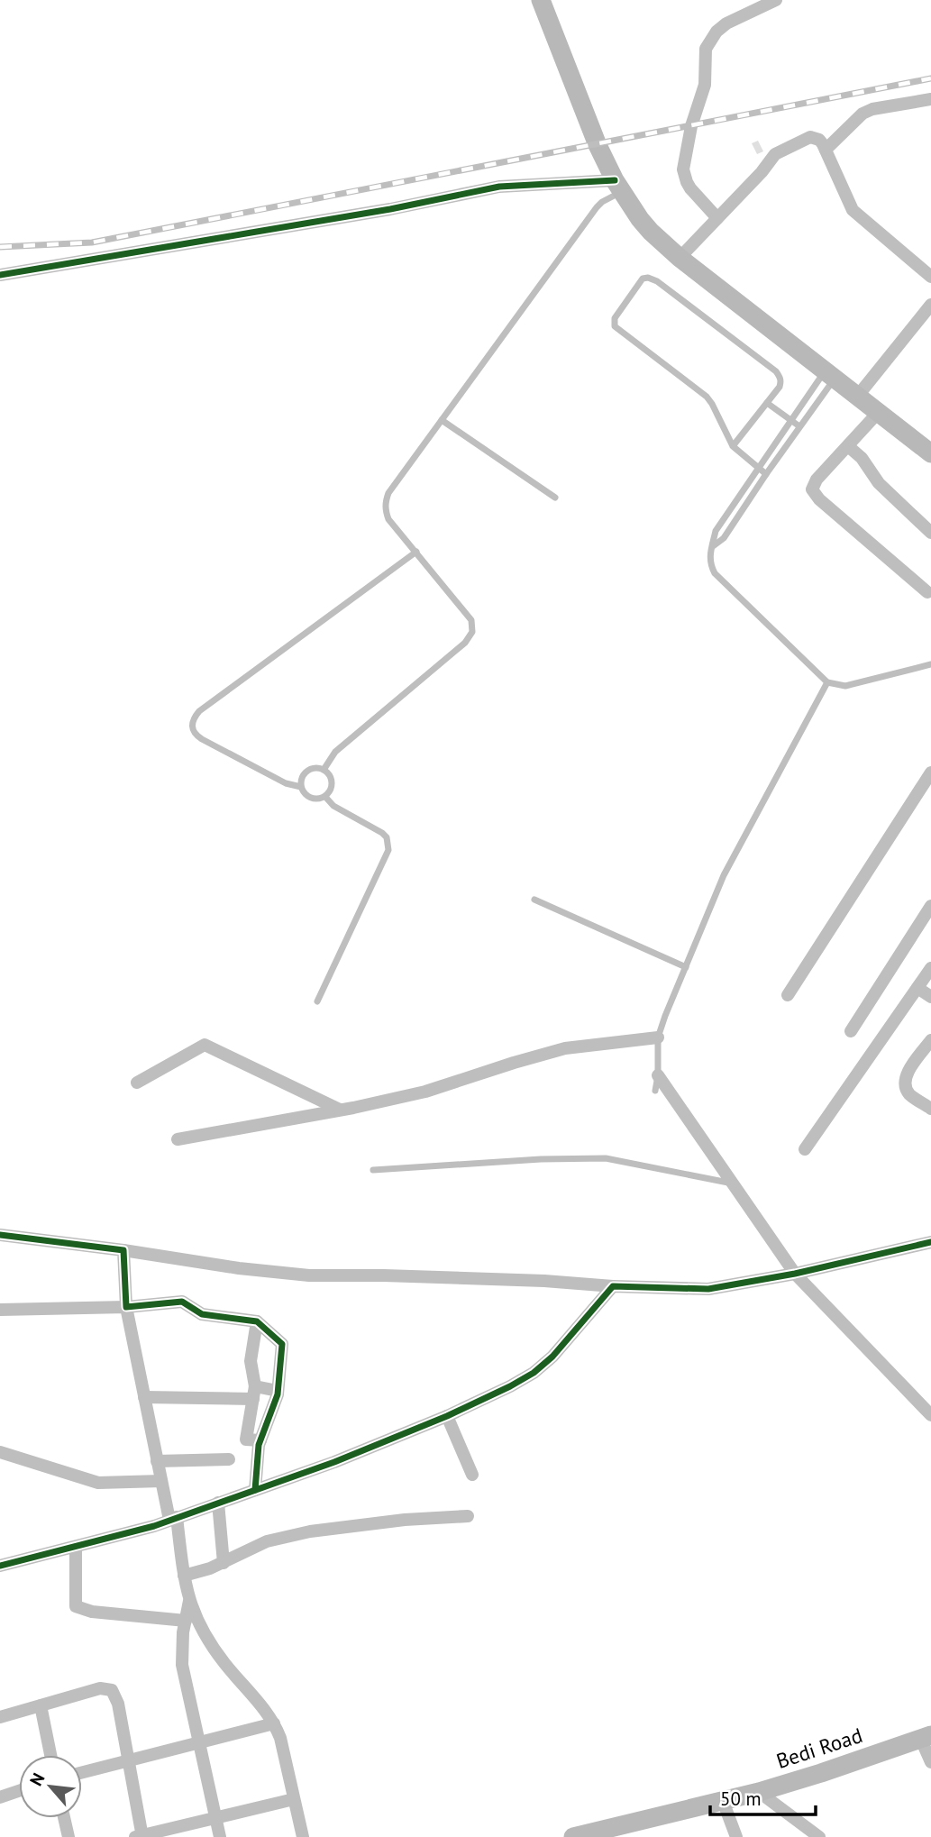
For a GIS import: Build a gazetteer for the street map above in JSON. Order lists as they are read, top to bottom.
{
  "streets": {
    "main road": ["Bedi Road"]
  },
  "scale_bar": "50 m",
  "north": "top left"
}
